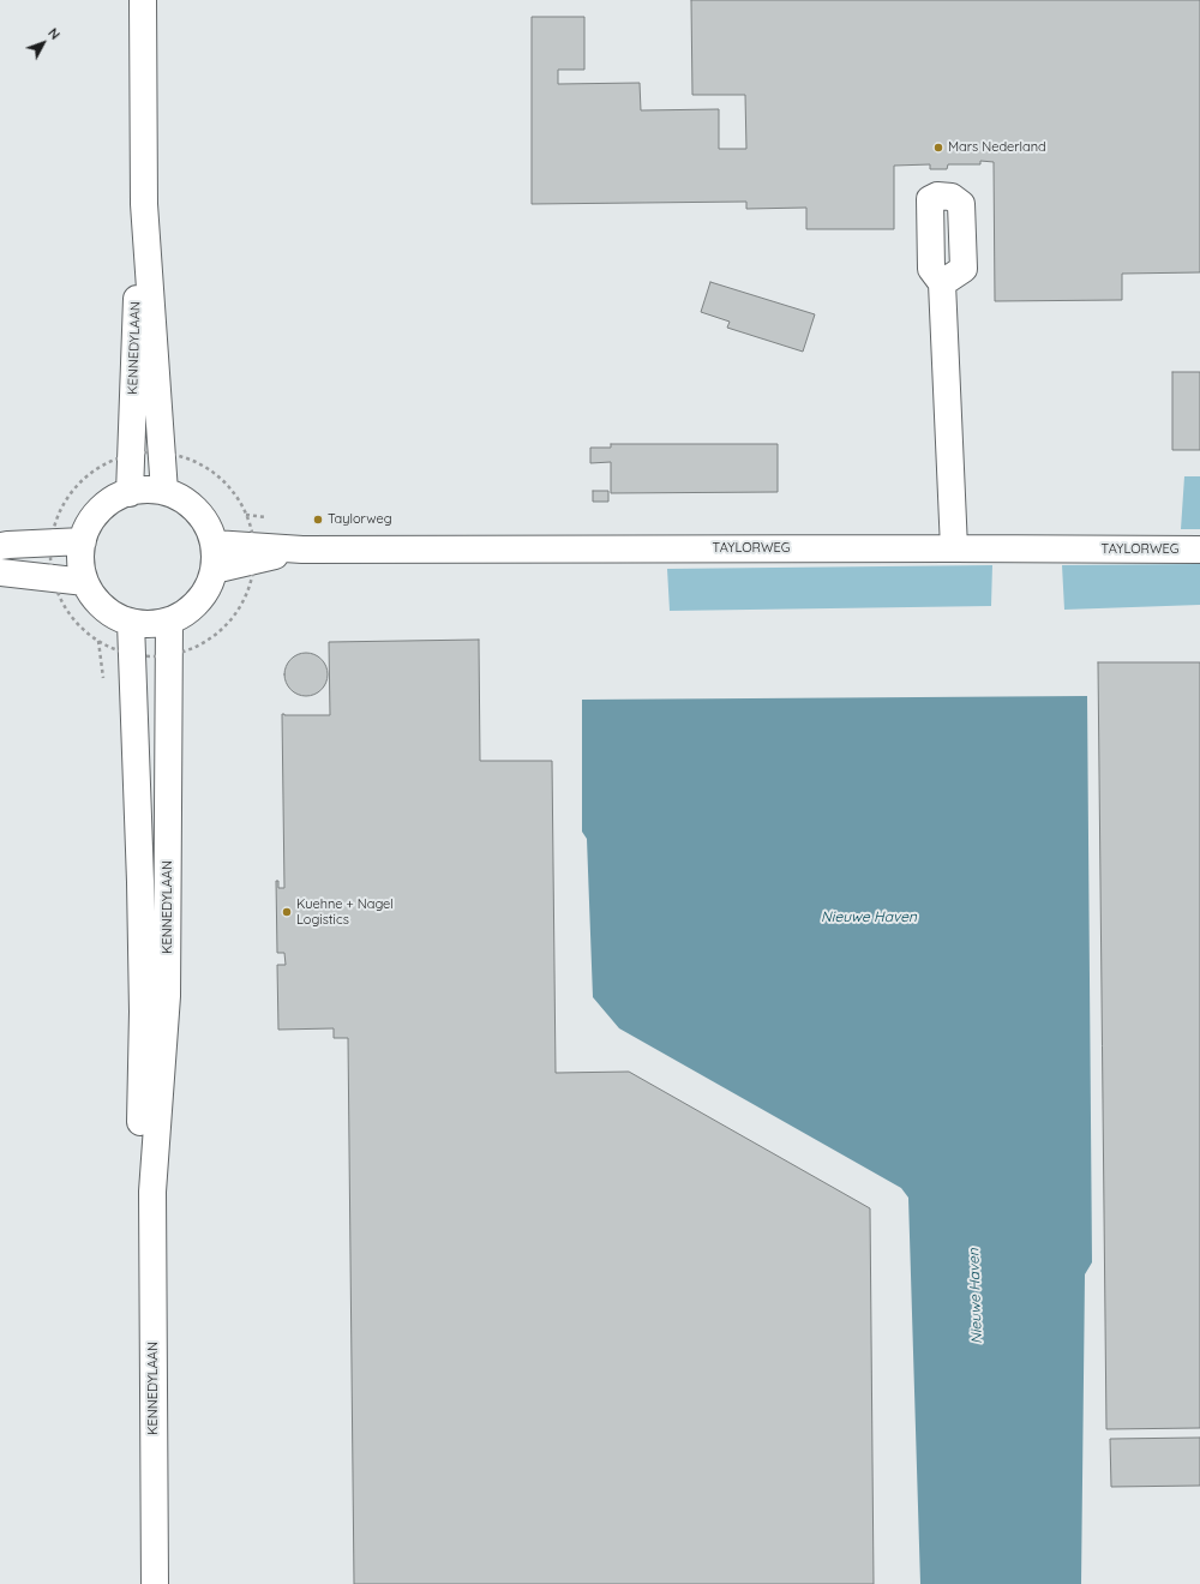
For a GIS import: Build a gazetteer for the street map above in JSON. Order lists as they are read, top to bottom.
{
  "streets": {
    "street": ["KENNEDYLAAN", "TAYLORWEG"]
  },
  "crossings": [
    ["KENNEDYLAAN", "TAYLORWEG"]
  ],
  "water": ["Nieuwe Haven"],
  "places": ["Mars Nederland", "Taylorweg", "Kuehne + Nagel Logistics"],
  "north": "top right"
}
